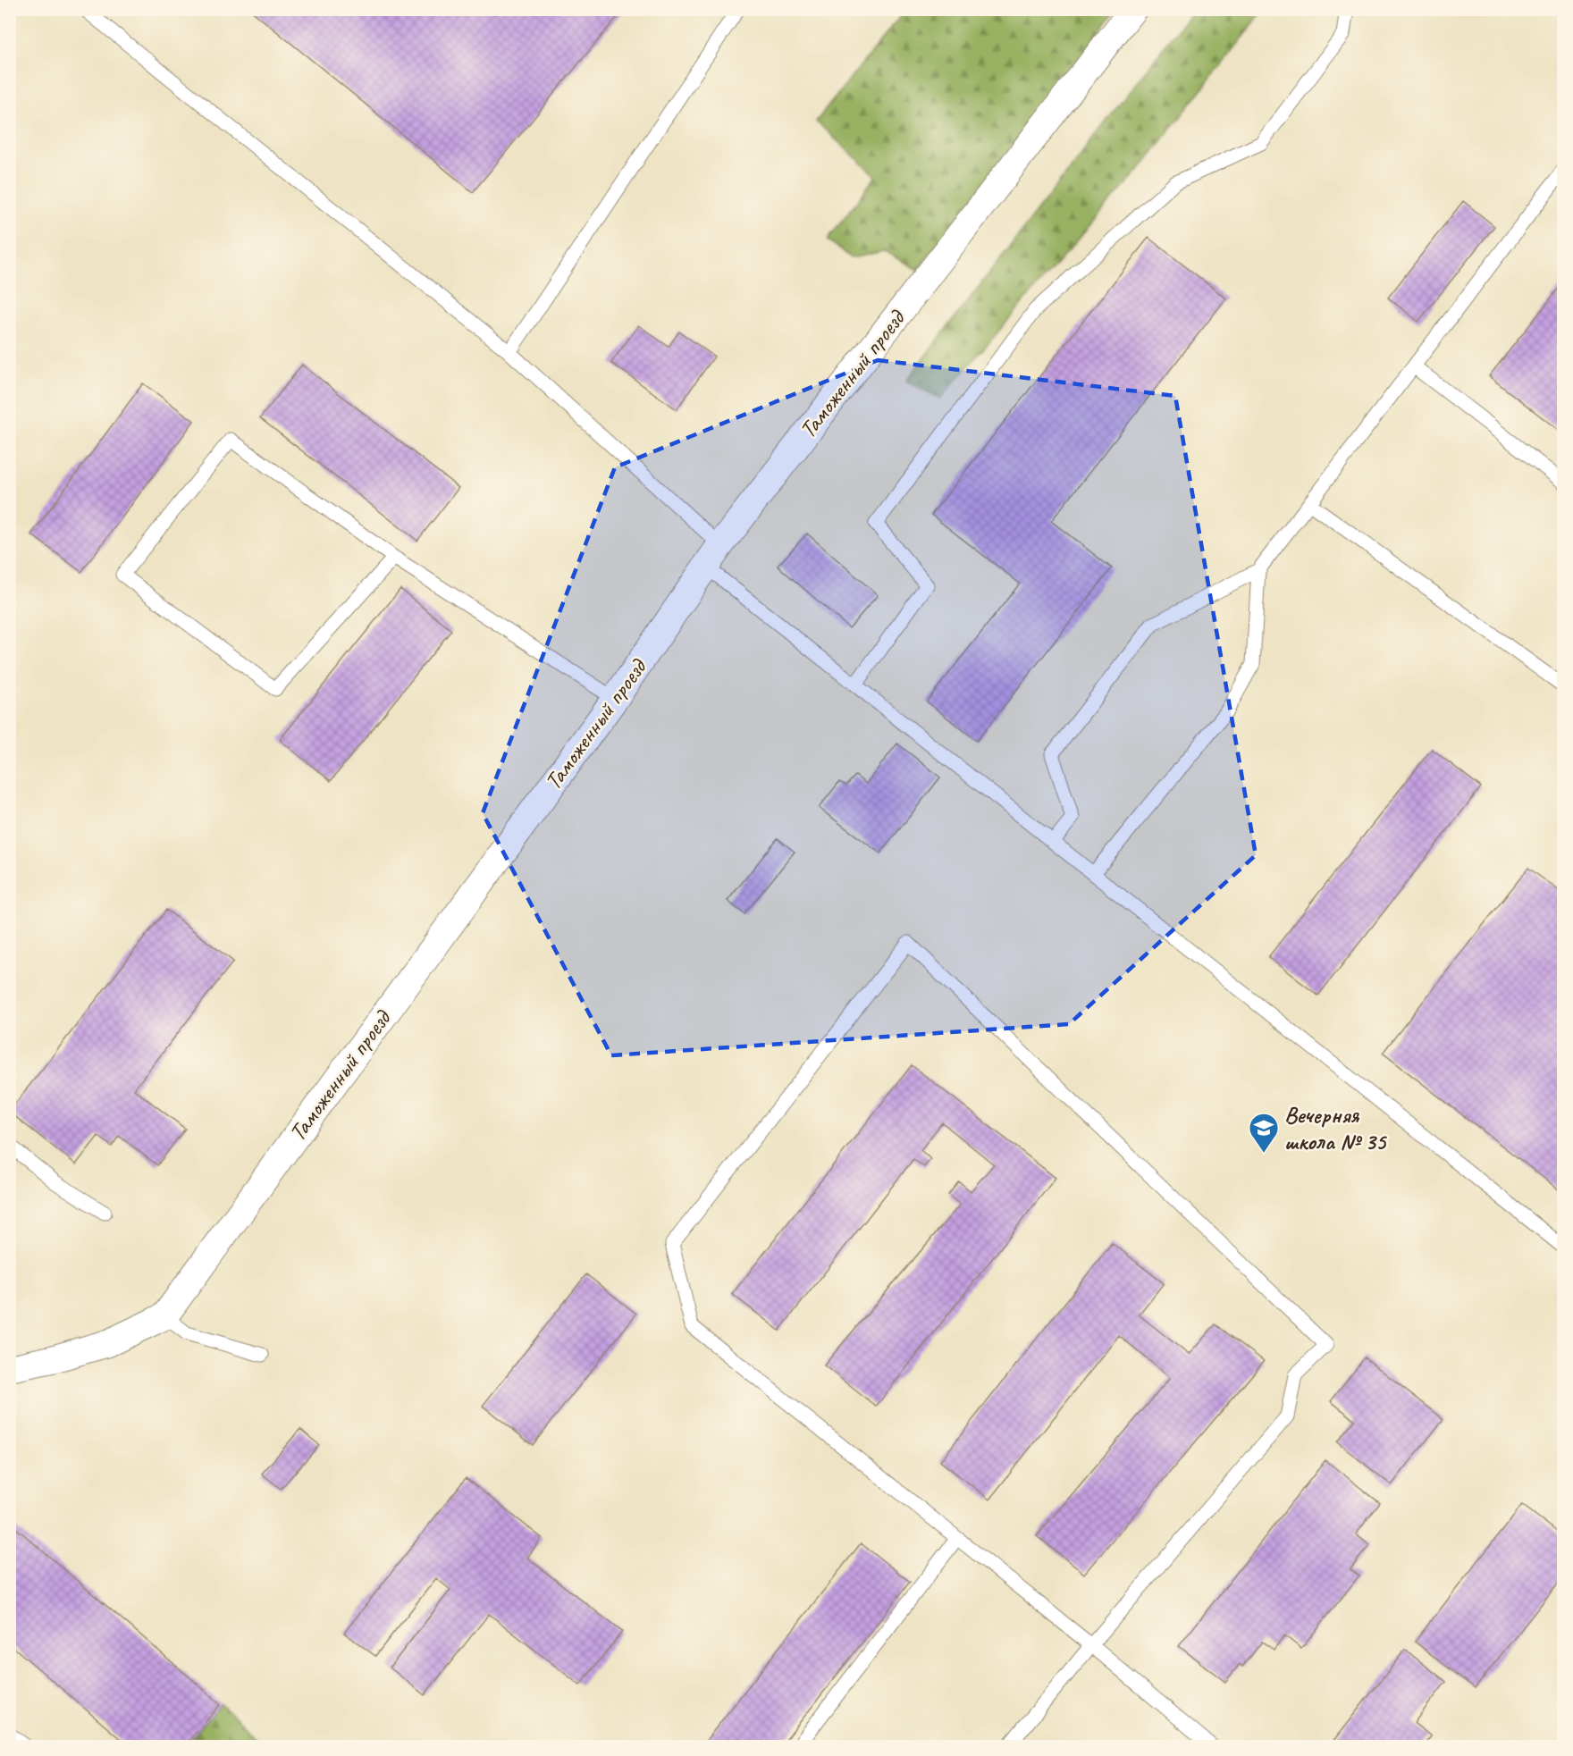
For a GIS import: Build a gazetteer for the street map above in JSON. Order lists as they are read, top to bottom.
{
  "streets": {
    "street": ["Таможенный проезд"]
  },
  "places": {
    "school or university": ["Вечерняя школа № 35"]
  }
}
